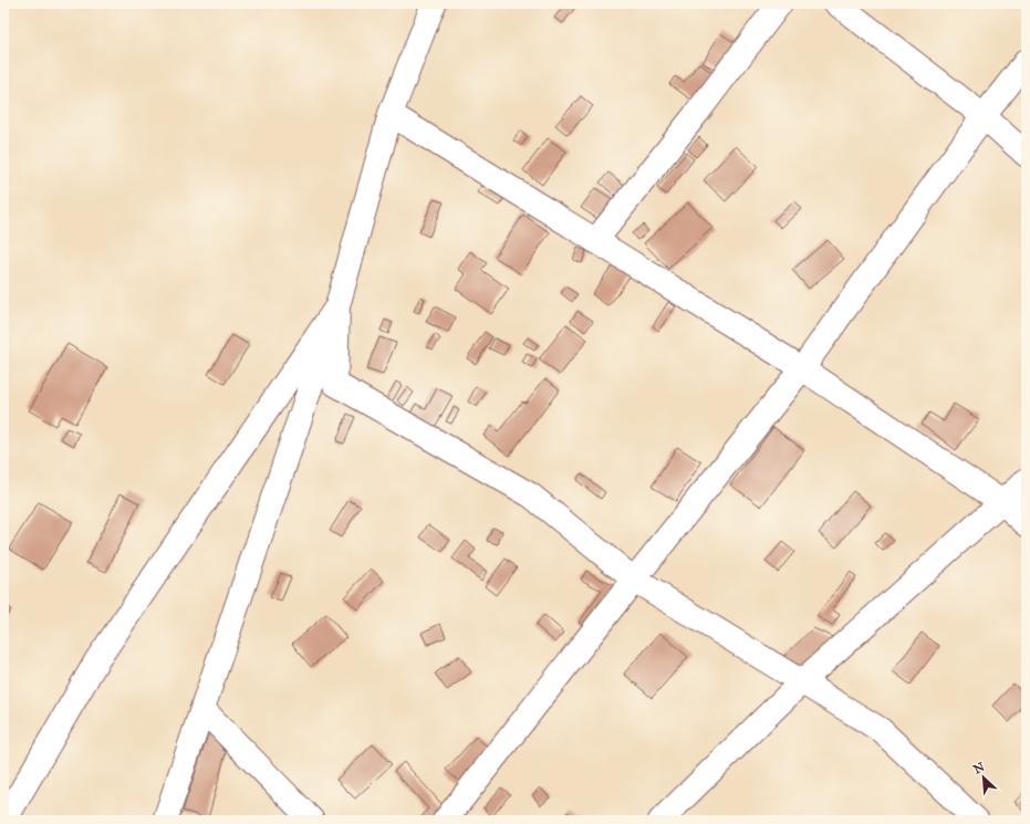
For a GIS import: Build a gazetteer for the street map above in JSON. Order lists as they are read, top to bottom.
{
  "north": "top left"
}
